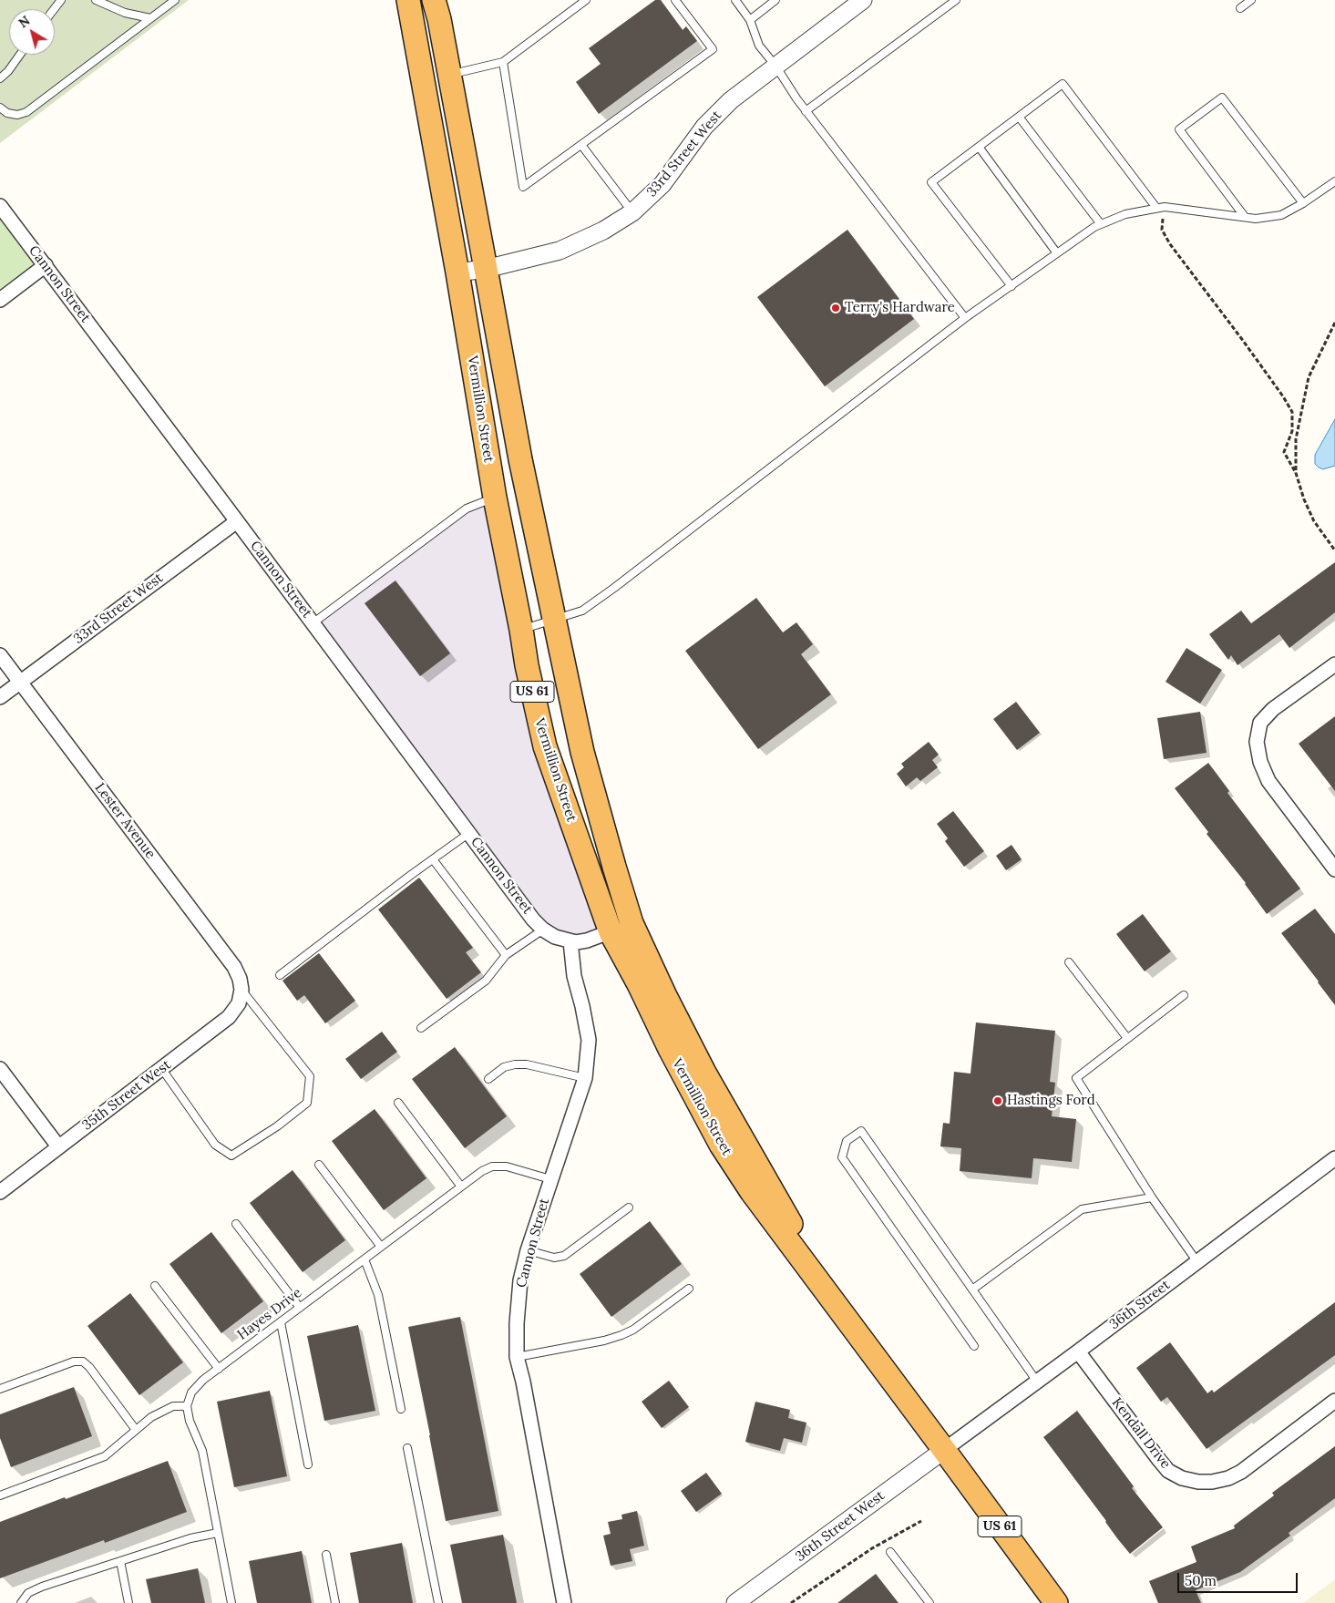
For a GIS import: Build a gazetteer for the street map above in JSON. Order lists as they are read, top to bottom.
{
  "streets": {
    "highway": ["Vermillion Street", "US 61"],
    "street": [
      "33rd Street West",
      "Cannon Street",
      "Lester Avenue",
      "35th Street West",
      "36th Street",
      "Kendall Drive",
      "36th Street West"
    ],
    "lane": ["Hayes Drive"]
  },
  "crossings": [
    ["33rd Street West", "Cannon Street"],
    ["33rd Street West", "Vermillion Street"],
    ["33rd Street West", "Lester Avenue"],
    ["Cannon Street", "Vermillion Street"],
    ["Cannon Street", "Hayes Drive"],
    ["Vermillion Street", "US 61"],
    ["Vermillion Street", "36th Street"],
    ["Vermillion Street", "36th Street West"],
    ["US 61", "36th Street"],
    ["US 61", "36th Street West"],
    ["Lester Avenue", "35th Street West"],
    ["36th Street", "Kendall Drive"],
    ["36th Street", "36th Street West"]
  ],
  "places": ["Terry's Hardware", "Hastings Ford"],
  "scale_bar": "50 m",
  "north": "top left"
}
